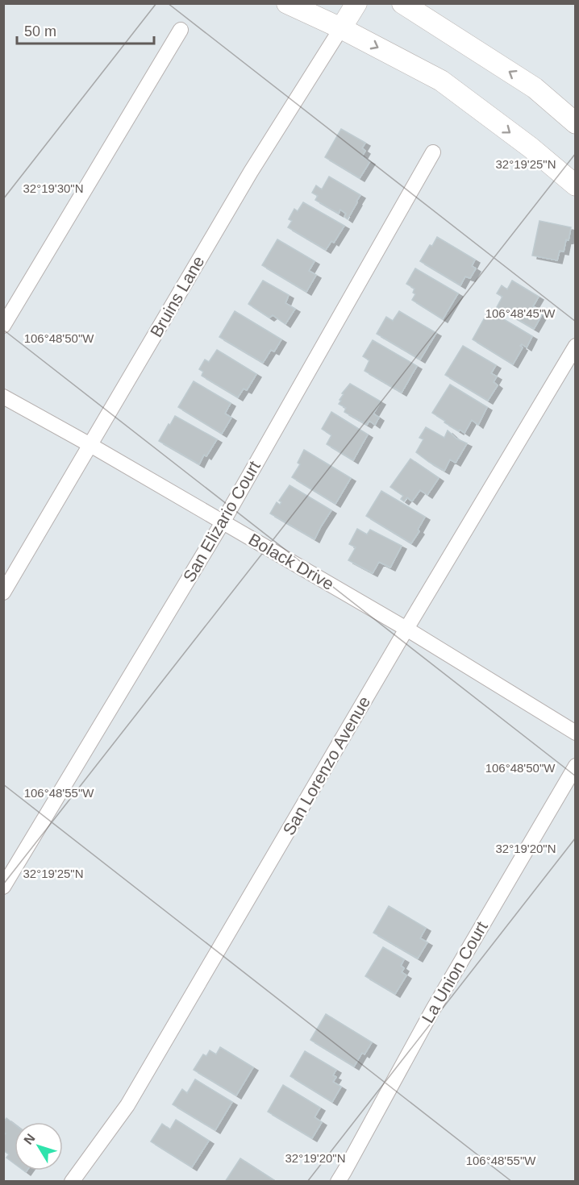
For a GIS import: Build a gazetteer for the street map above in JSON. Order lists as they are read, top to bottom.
{
  "streets": {
    "street": [
      "Bruins Lane",
      "San Elizario Court",
      "Bolack Drive",
      "San Lorenzo Avenue",
      "La Union Court"
    ]
  },
  "crossings": [
    ["Bruins Lane", "Bolack Drive"],
    ["San Elizario Court", "Bolack Drive"],
    ["Bolack Drive", "San Lorenzo Avenue"]
  ],
  "scale_bar": "50 m",
  "north": "top left",
  "coordinates": [
    "32°19'25\"N",
    "32°19'30\"N",
    "106°48'45\"W",
    "106°48'50\"W",
    "106°48'55\"W",
    "32°19'20\"N"
  ]
}
